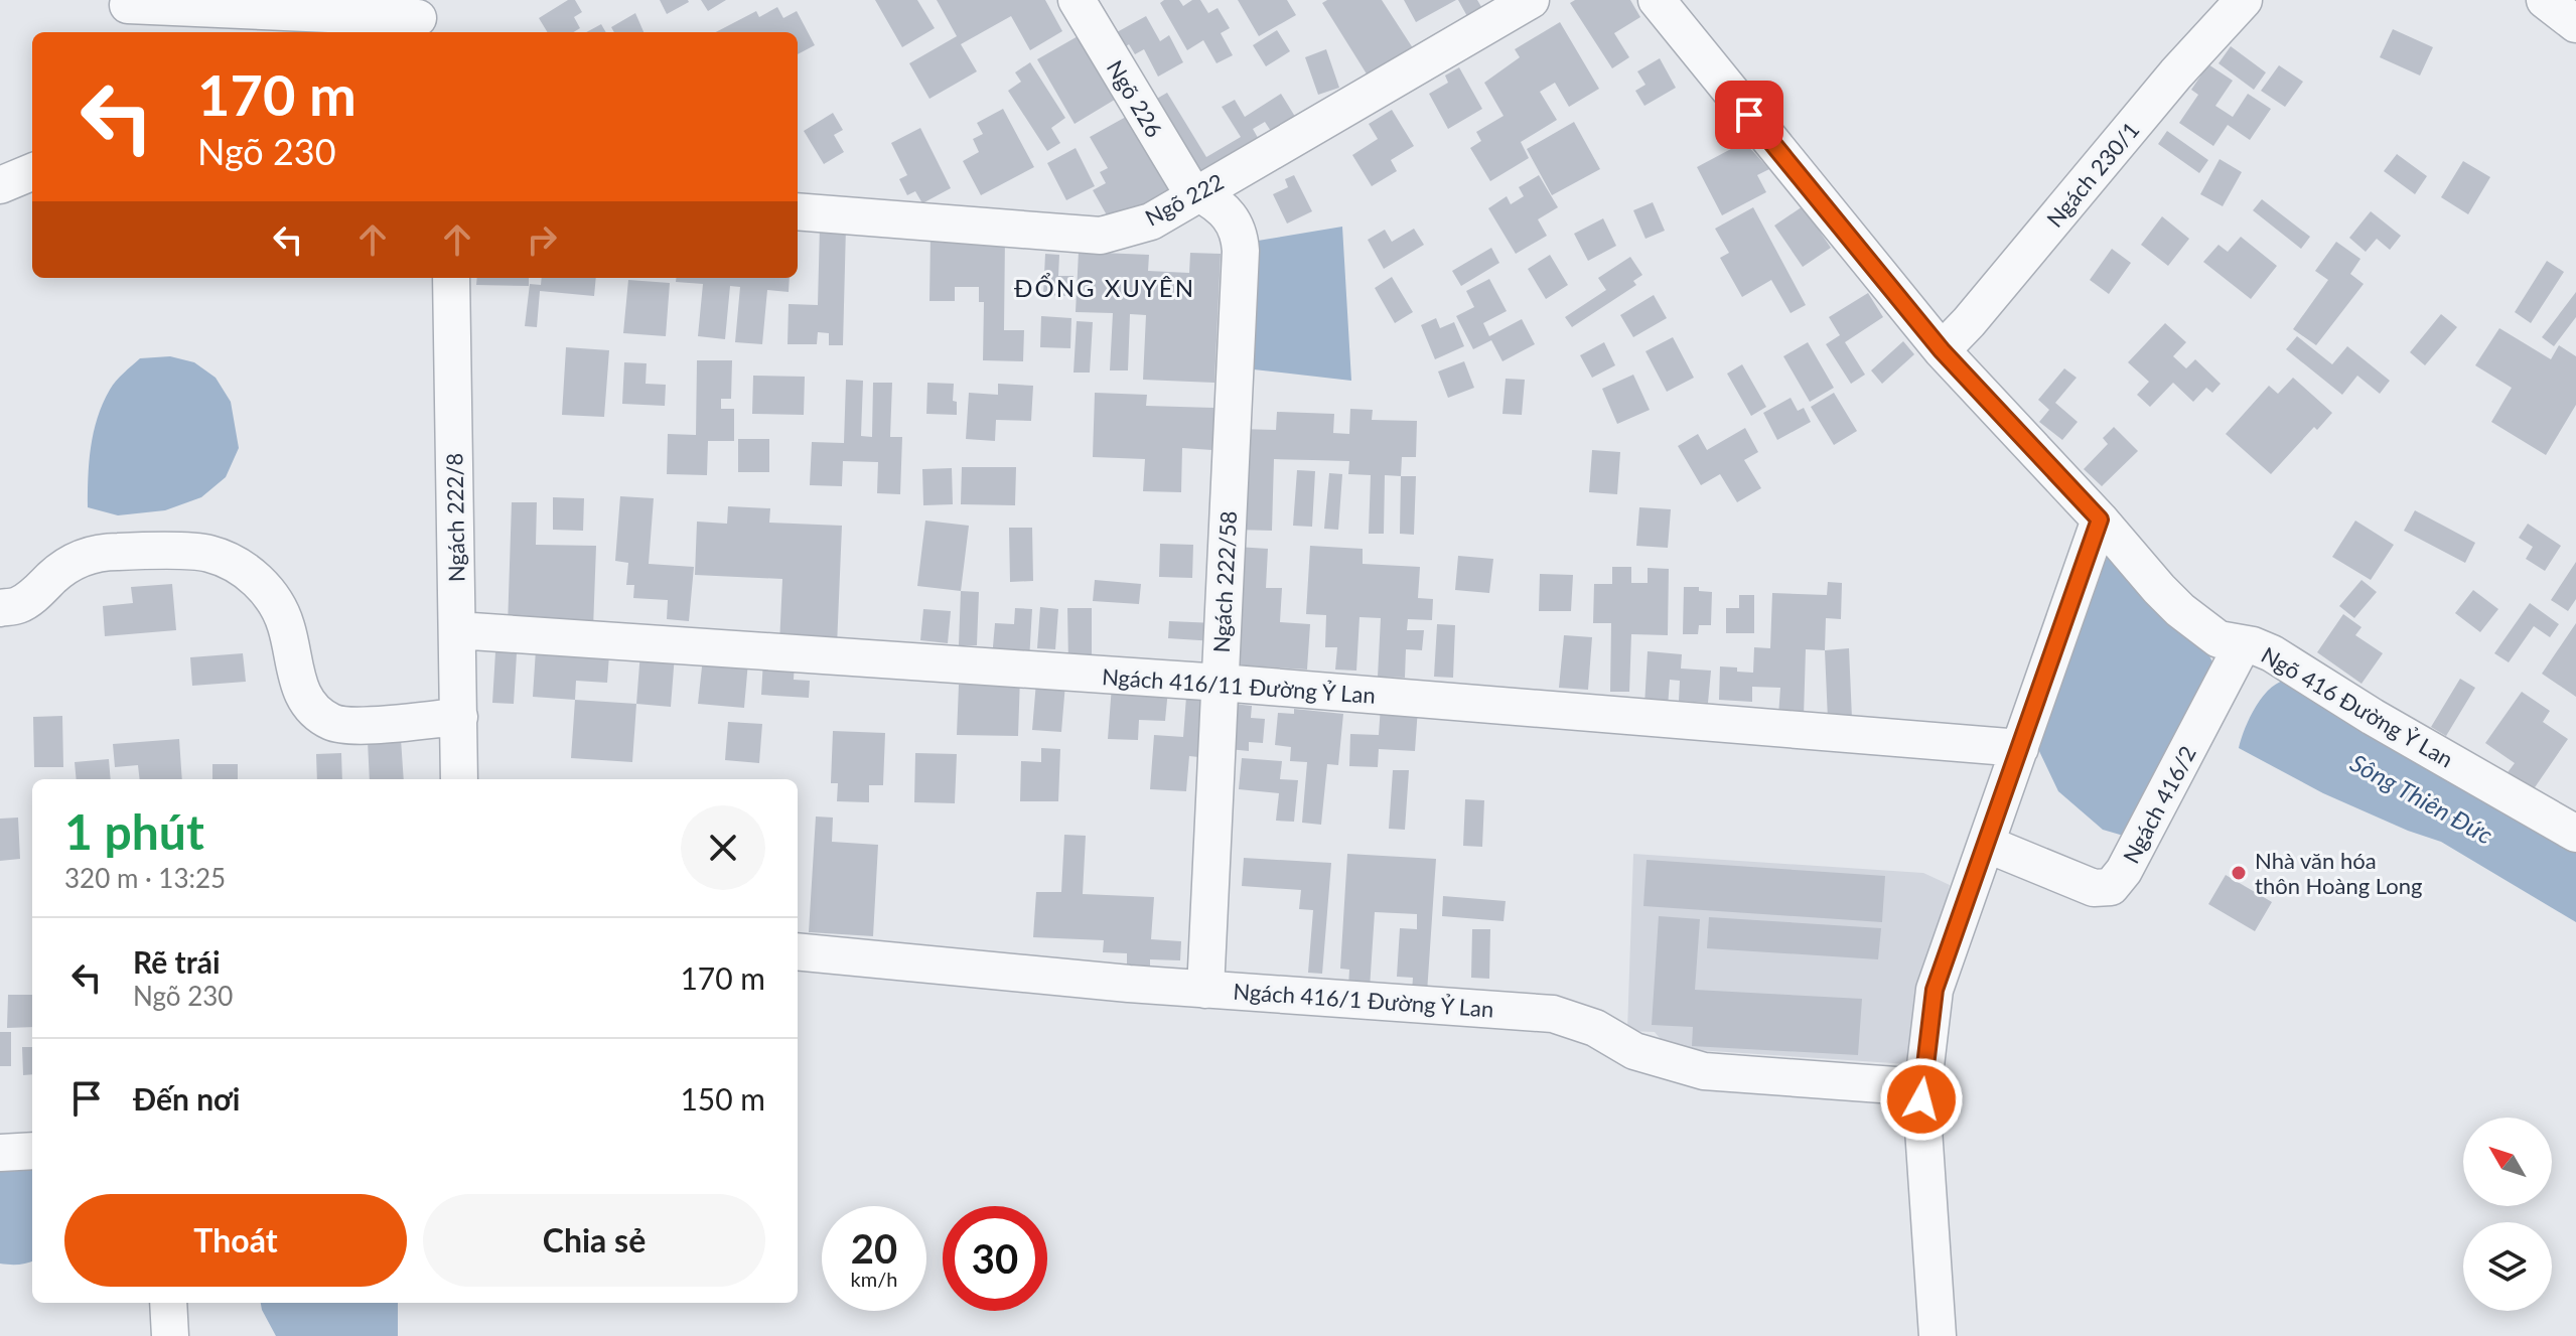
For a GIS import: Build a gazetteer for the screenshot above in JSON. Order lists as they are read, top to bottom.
{
  "streets": {
    "street": [
      "Ngõ 226",
      "Ngách 230/1",
      "Ngõ 222",
      "Ngách 222/8",
      "Ngách 222/58",
      "Ngách 416/11 Đường Ỷ Lan",
      "Ngõ 416 Đường Ỷ Lan",
      "Ngách 416/2",
      "Ngách 416/1 Đường Ỷ Lan"
    ]
  },
  "crossings": [
    ["Ngõ 226", "Ngõ 222"],
    ["Ngõ 226", "Ngách 222/58"],
    ["Ngách 230/1", "Ngõ 416 Đường Ỷ Lan"],
    ["Ngõ 222", "Ngách 222/58"],
    ["Ngách 222/8", "Ngách 416/11 Đường Ỷ Lan"],
    ["Ngách 222/58", "Ngách 416/11 Đường Ỷ Lan"],
    ["Ngách 222/58", "Ngách 416/1 Đường Ỷ Lan"],
    ["Ngõ 416 Đường Ỷ Lan", "Ngách 416/2"]
  ],
  "districts": ["ĐỔNG XUYÊN"],
  "water": ["Sông Thiên Đức"],
  "places": ["Nhà văn hóa thôn Hoàng Long"],
  "north": "top left",
  "page": {
    "turn": ["170 m", "Ngõ 230"],
    "heading": ["1 phút", "320 m · 13:25"],
    "list": [
      {
        "name": "Rẽ trái",
        "note": "Ngõ 230",
        "value": "170 m"
      },
      {
        "name": "Đến nơi",
        "value": "150 m"
      }
    ],
    "buttons": ["Thoát", "Chia sẻ"],
    "speed": "20 km/h",
    "limit": "30"
  }
}
